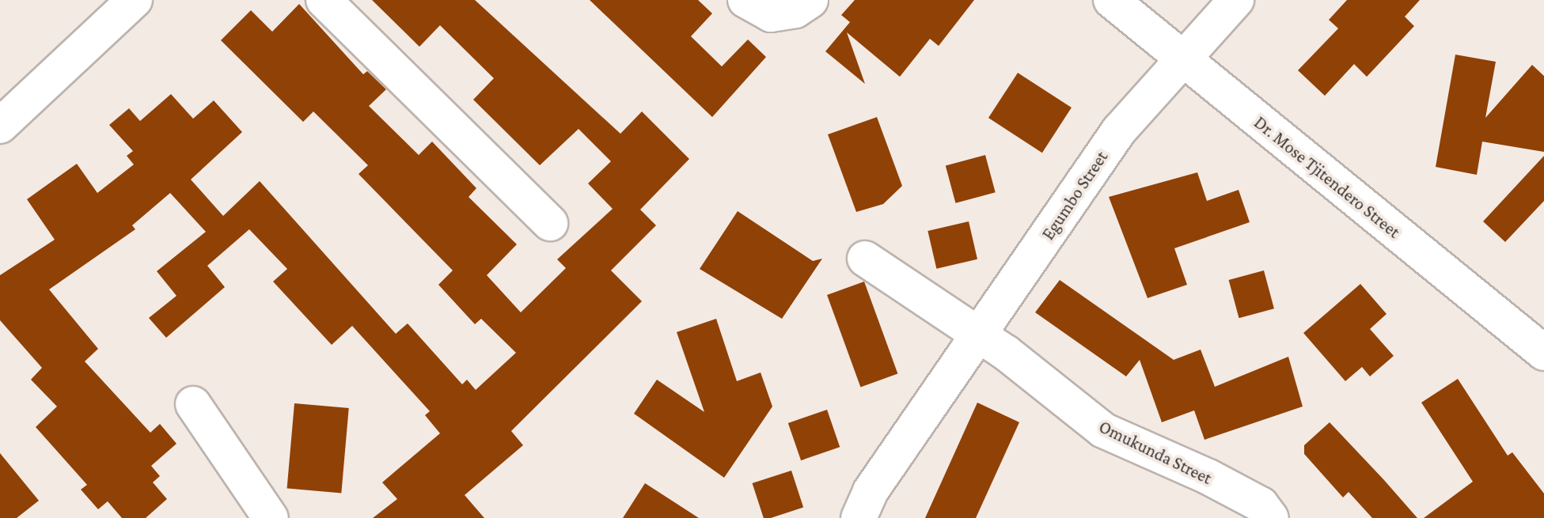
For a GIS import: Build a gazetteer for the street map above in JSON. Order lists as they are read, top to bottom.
{
  "streets": {
    "street": ["Dr. Mose Tjitendero Street", "Egumbo Street", "Omukunda Street"]
  },
  "crossings": [
    ["Dr. Mose Tjitendero Street", "Egumbo Street"],
    ["Egumbo Street", "Omukunda Street"]
  ]
}
